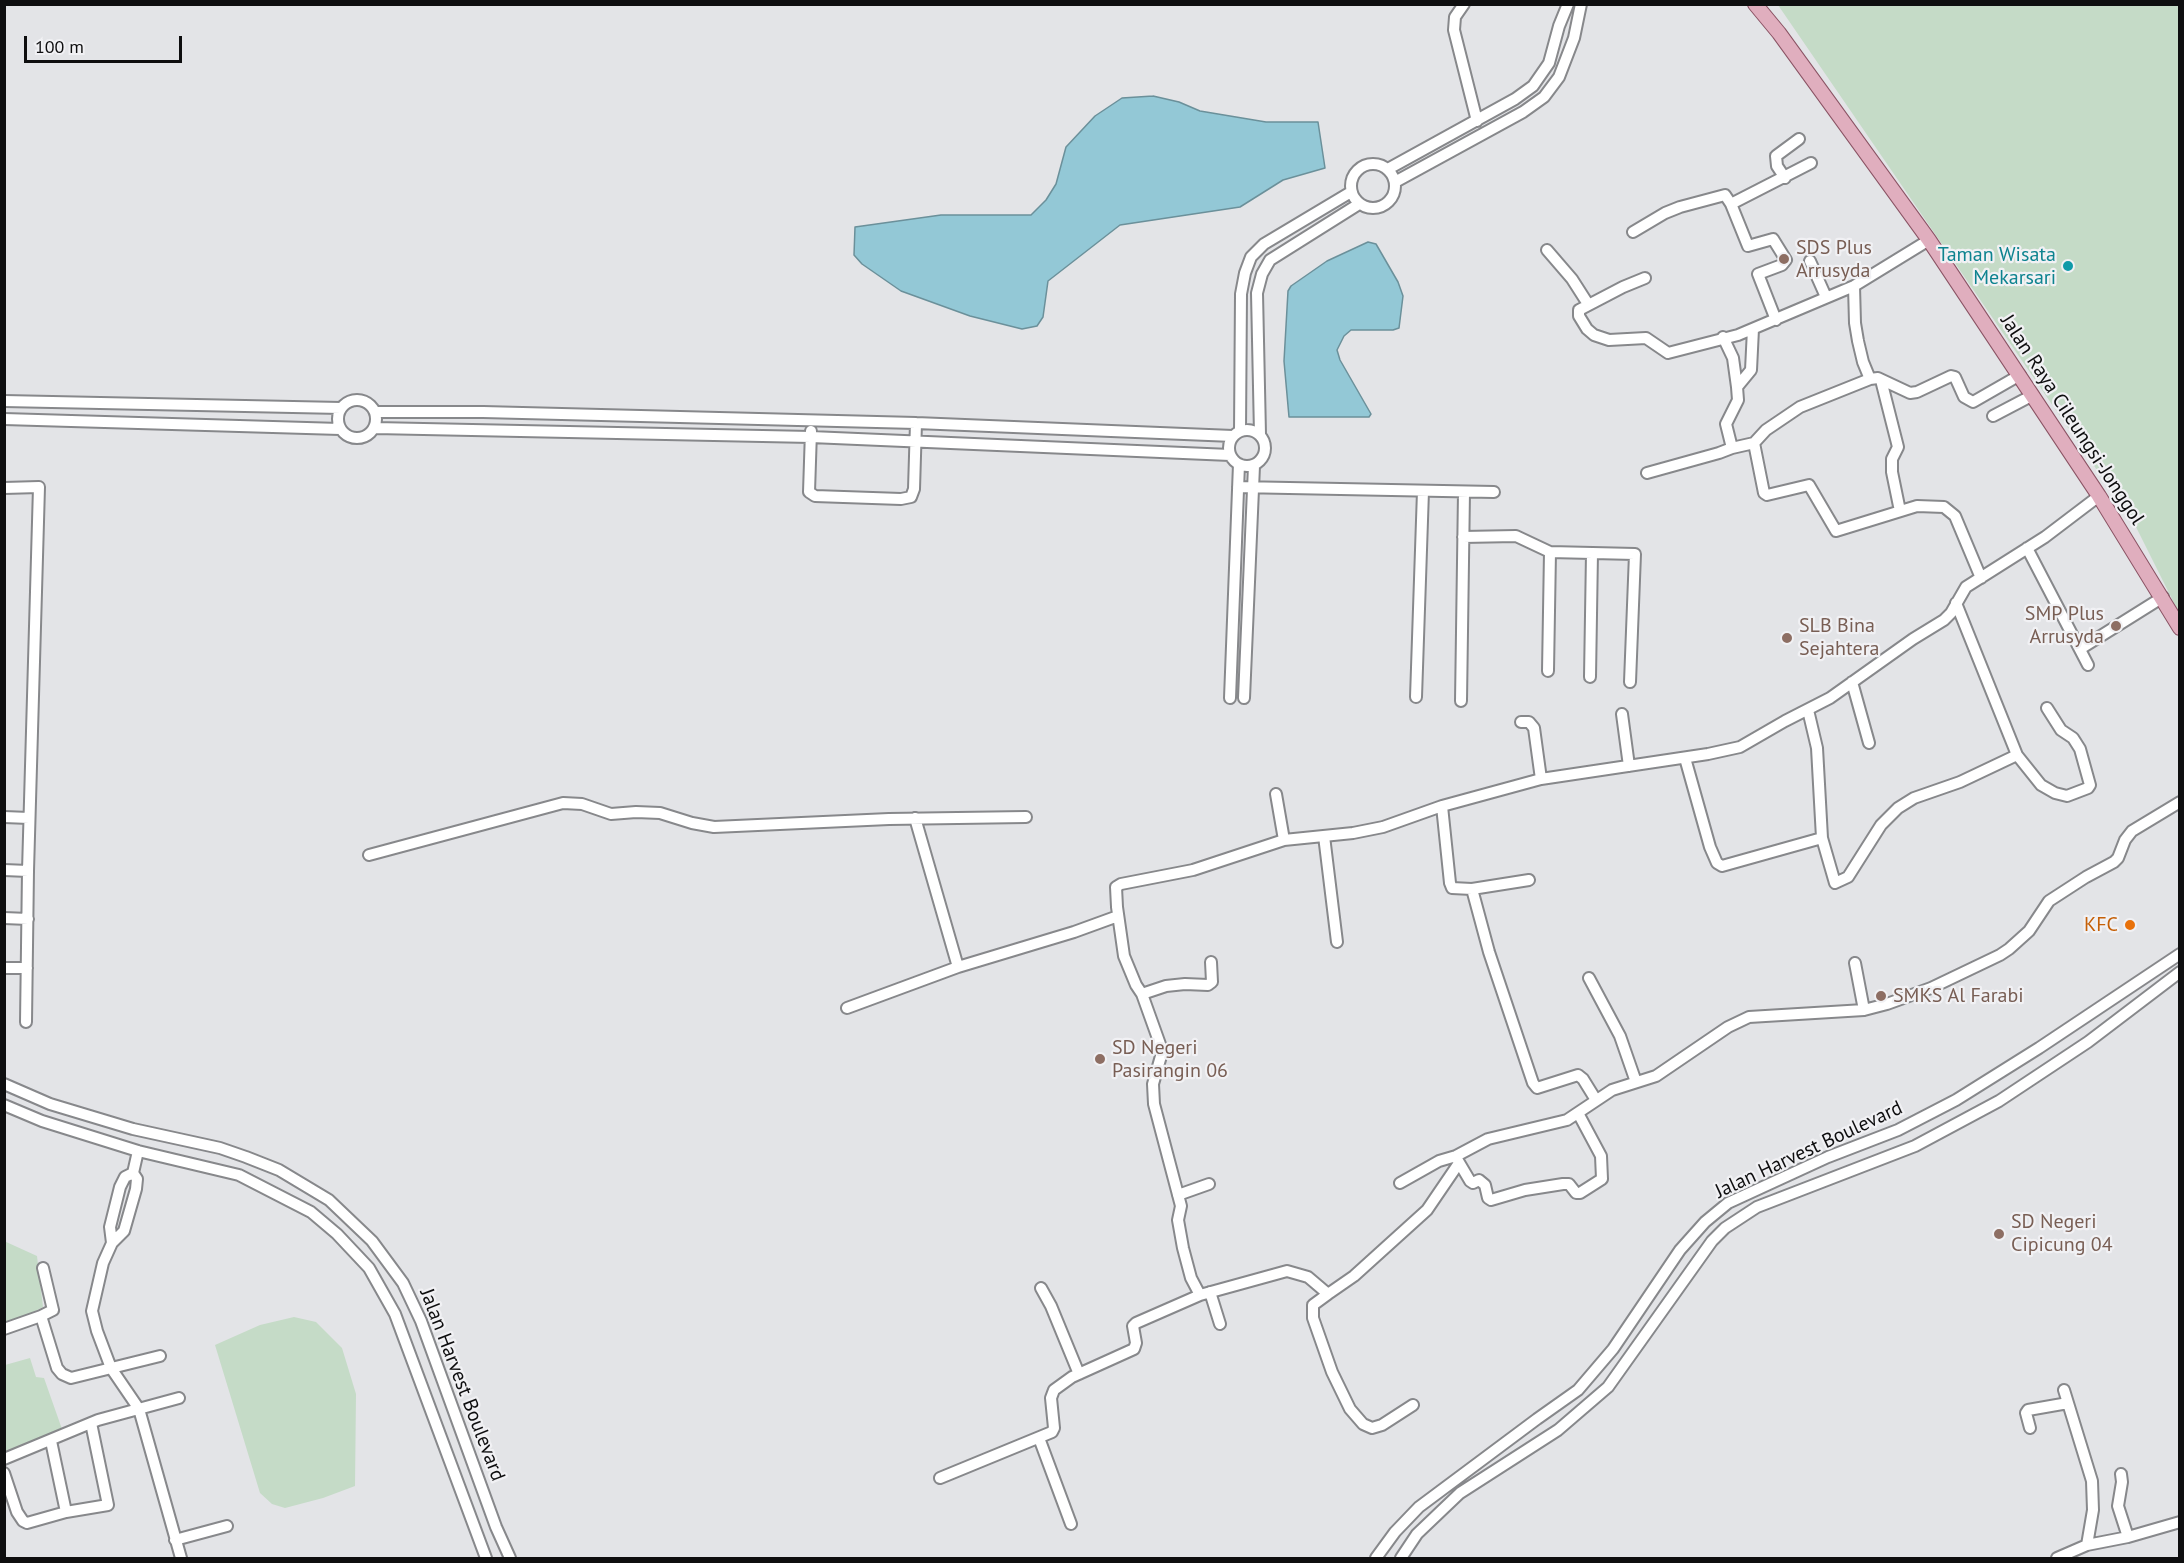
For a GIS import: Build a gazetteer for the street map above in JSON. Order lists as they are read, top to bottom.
{
  "streets": {
    "main road": ["Jalan Raya Cileungsi-Jonggol"],
    "street": ["Jalan Harvest Boulevard"]
  },
  "places": [
    "SDS Plus Arrusyda",
    "Taman Wisata Mekarsari",
    "SMP Plus Arrusyda",
    "SLB Bina Sejahtera",
    "KFC",
    "SMKS Al Farabi",
    "SD Negeri Pasirangin 06",
    "SD Negeri Cipicung 04"
  ],
  "scale_bar": "100 m"
}
